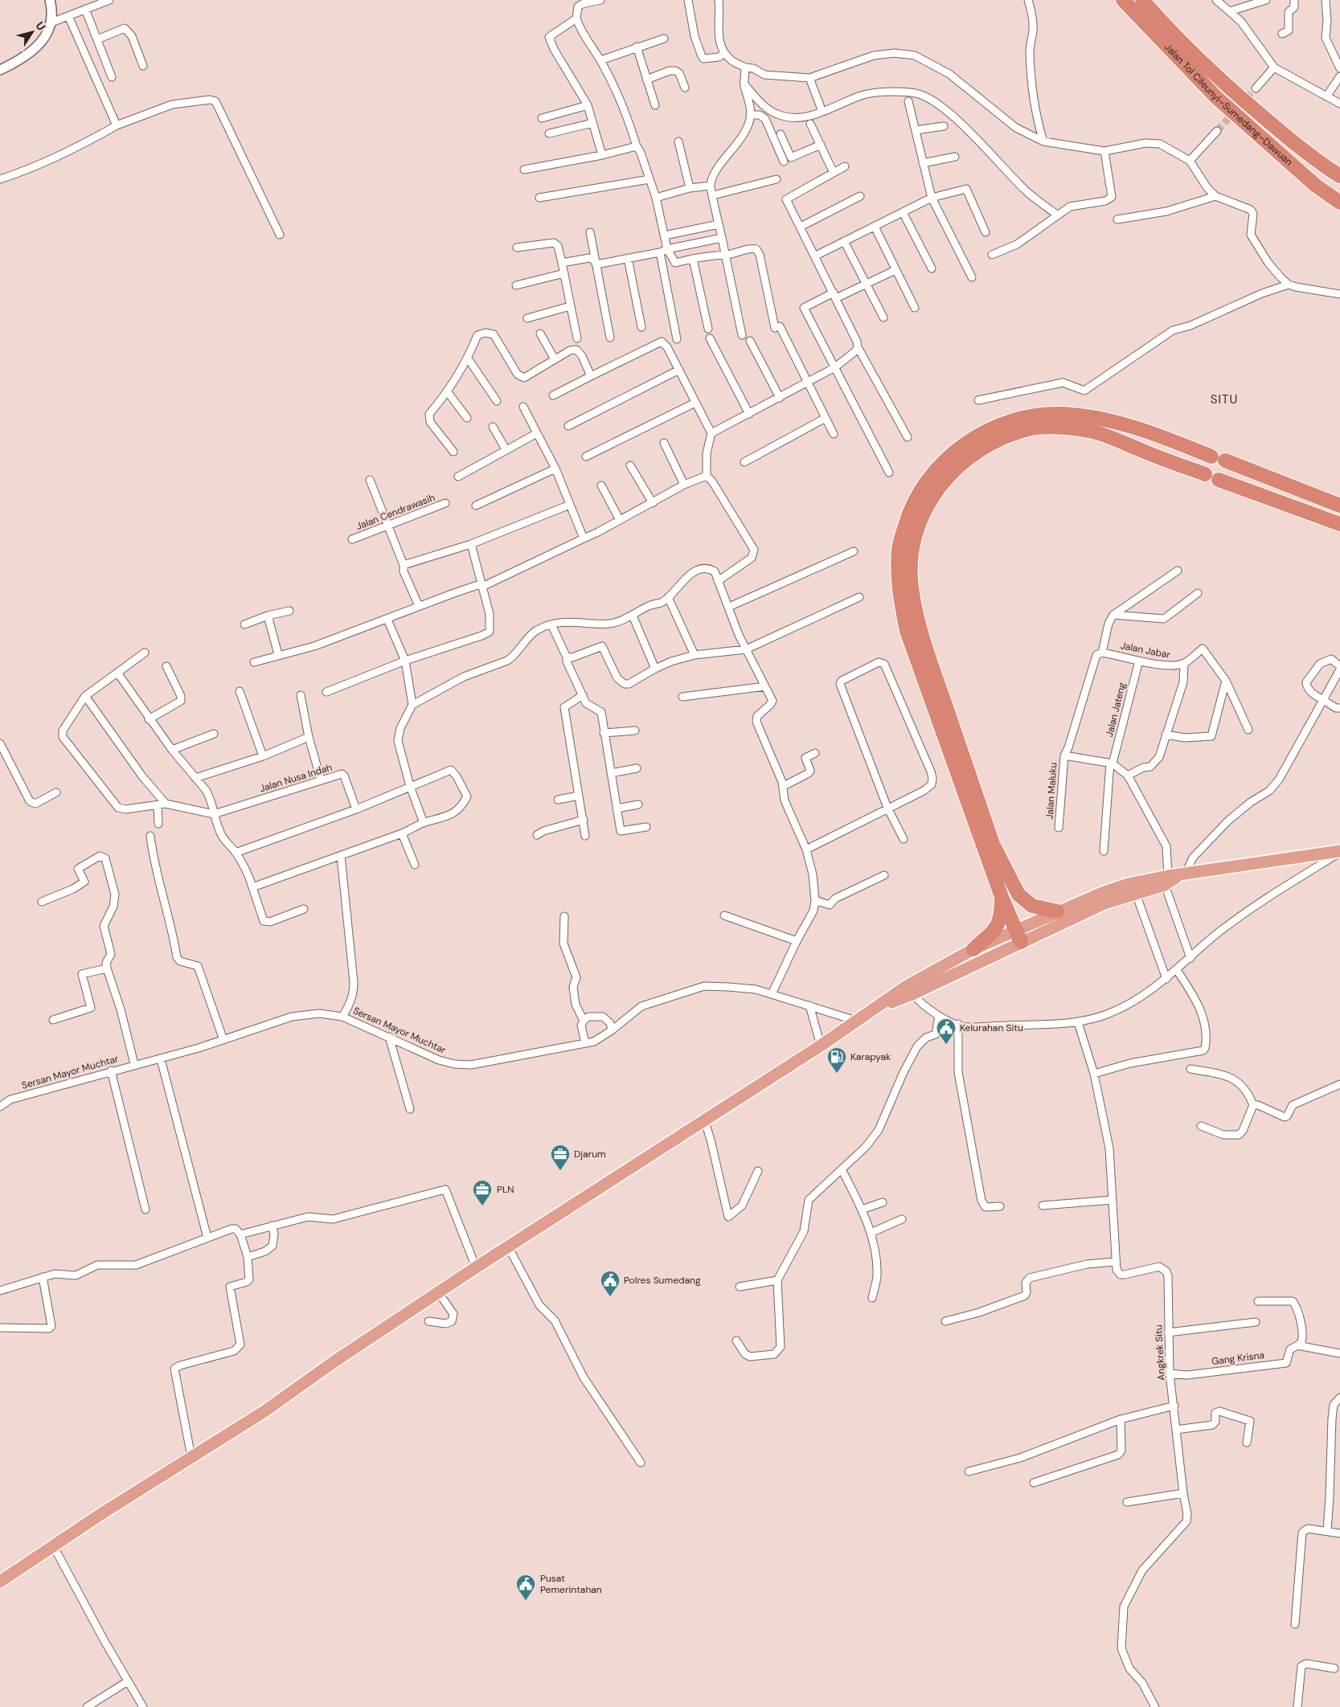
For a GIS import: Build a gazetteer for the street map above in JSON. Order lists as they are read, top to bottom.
{
  "streets": {
    "highway": ["Jalan Tol Cileunyi–Sumedang–Dawuan"],
    "street": [
      "Jalan Cendrawasih",
      "Jalan Jabar",
      "Jalan Jateng",
      "Jalan Nusa Indah",
      "Jalan Maluku",
      "Sersan Mayor Muchtar",
      "Angkrek Situ",
      "Gang Krisna"
    ]
  },
  "crossings": [
    ["Jalan Jabar", "Jalan Jateng"],
    ["Jalan Jabar", "Jalan Maluku"],
    ["Angkrek Situ", "Gang Krisna"]
  ],
  "districts": ["SITU"],
  "places": {
    "public building": ["Kelurahan Situ", "Polres Sumedang", "Pusat Pemerintahan"],
    "fuel station": ["Karapyak"],
    "office": ["Djarum", "PLN"]
  },
  "north": "top right"
}
